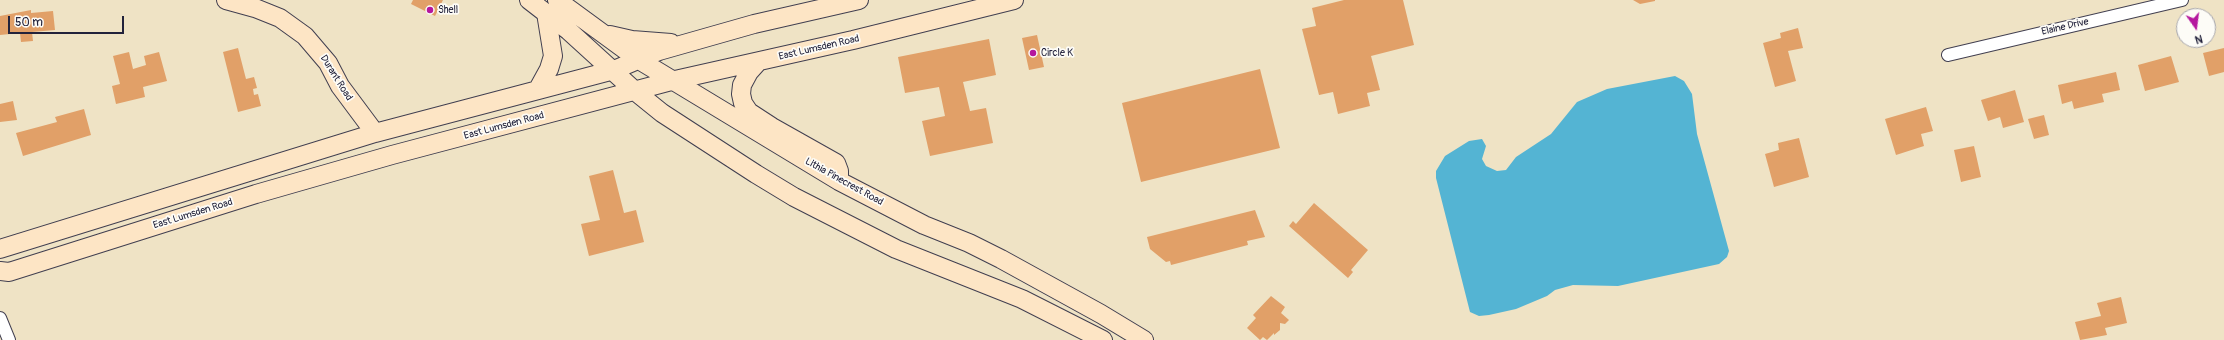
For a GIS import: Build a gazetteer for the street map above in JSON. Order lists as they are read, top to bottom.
{
  "streets": {
    "main road": ["East Lumsden Road", "Durant Road", "Lithia Pinecrest Road"],
    "street": ["Elaine Drive"]
  },
  "crossings": [
    ["East Lumsden Road", "Lithia Pinecrest Road"]
  ],
  "places": ["Shell", "Circle K"],
  "scale_bar": "50 m",
  "north": "bottom"
}
